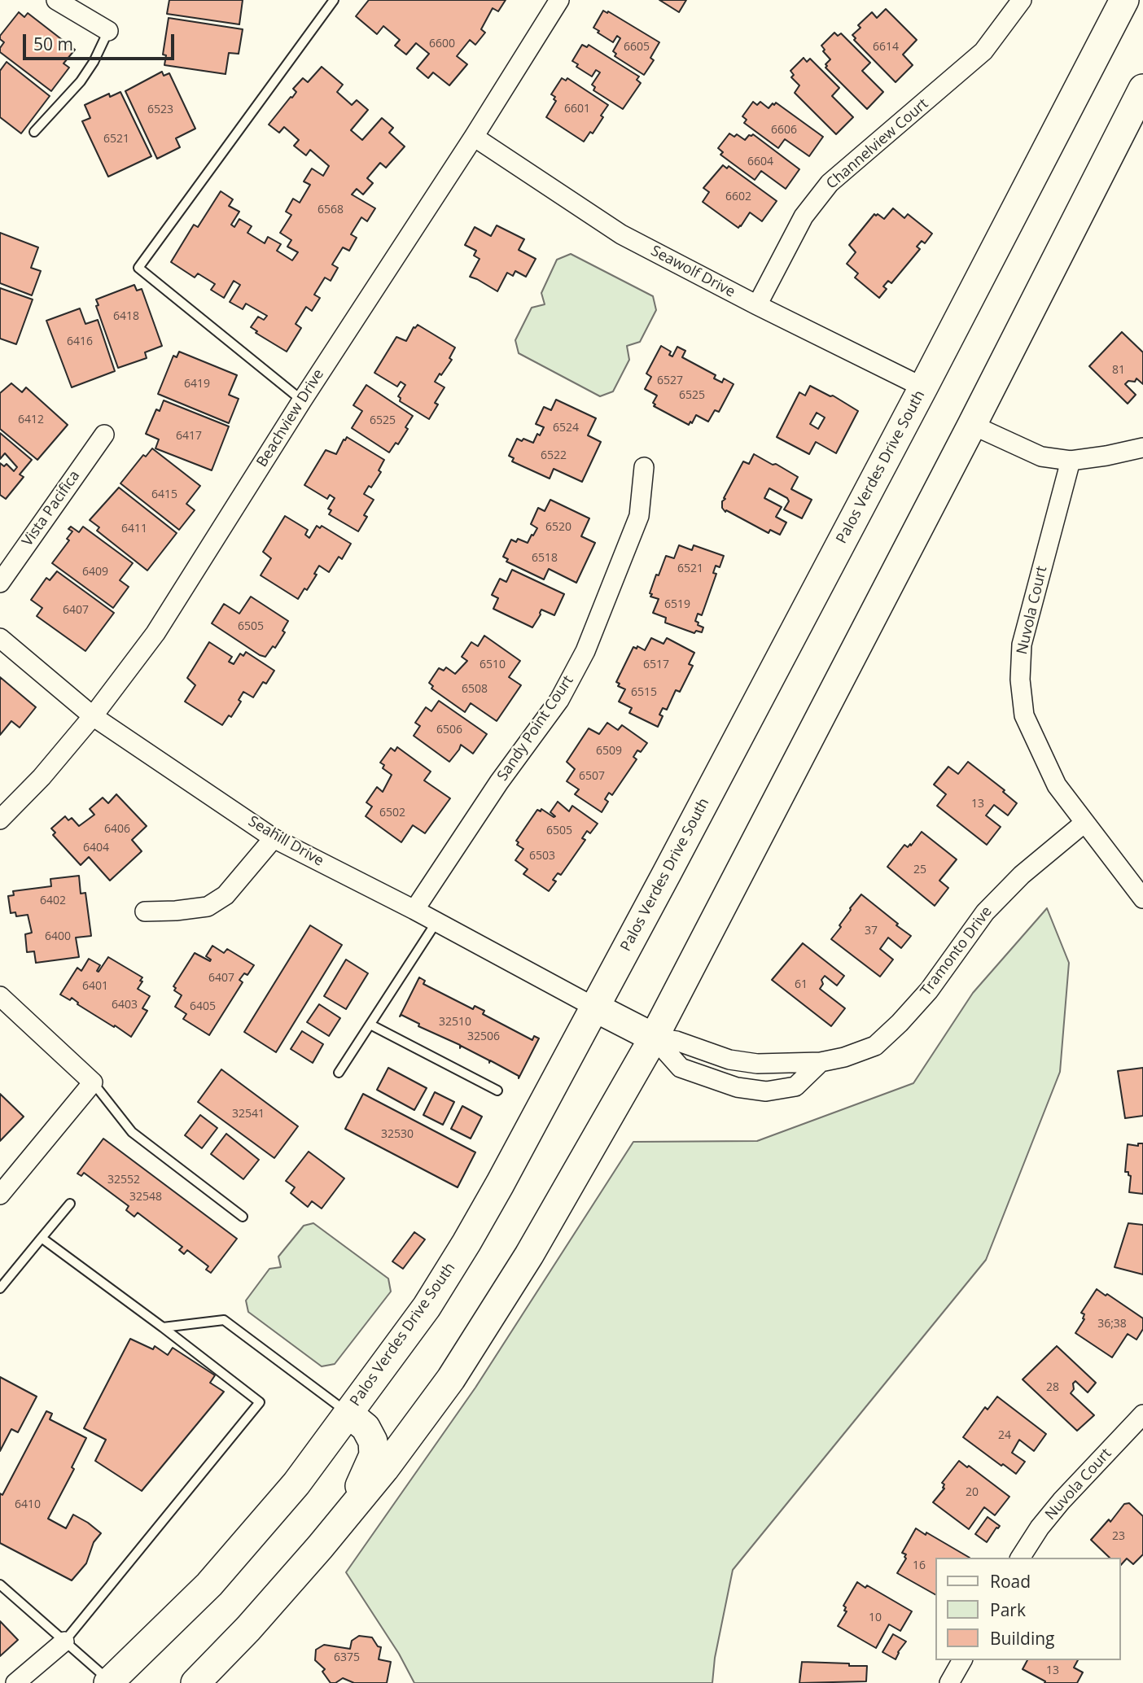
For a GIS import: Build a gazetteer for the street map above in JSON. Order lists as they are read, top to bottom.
{
  "streets": {
    "main road": ["Palos Verdes Drive South"],
    "street": [
      "Channelview Court",
      "Seawolf Drive",
      "Beachview Drive",
      "Vista Pacifica",
      "Nuvola Court",
      "Sandy Point Court",
      "Seahill Drive",
      "Tramonto Drive"
    ]
  },
  "crossings": [
    ["Channelview Court", "Seawolf Drive"],
    ["Seawolf Drive", "Beachview Drive"],
    ["Seawolf Drive", "Palos Verdes Drive South"],
    ["Beachview Drive", "Seahill Drive"],
    ["Palos Verdes Drive South", "Seahill Drive"],
    ["Nuvola Court", "Tramonto Drive"],
    ["Sandy Point Court", "Seahill Drive"]
  ],
  "house_numbers": [
    "6600",
    "6605",
    "6614",
    "6601",
    "6523",
    "6606",
    "6521",
    "6604",
    "6602",
    "6568",
    "6418",
    "6416",
    "81",
    "6527",
    "6419",
    "6525",
    "6412",
    "6525",
    "6524",
    "6417",
    "6522",
    "6415",
    "6520",
    "6411",
    "6518",
    "6521",
    "6409",
    "6519",
    "6407",
    "6505",
    "6510",
    "6517",
    "6508",
    "6515",
    "6506",
    "6509",
    "6507",
    "13",
    "6502",
    "6406",
    "6505",
    "6404",
    "6503",
    "25",
    "6402",
    "37",
    "6400",
    "6407",
    "61",
    "6401",
    "6403",
    "6405",
    "32510",
    "32506",
    "32541",
    "32530",
    "32552",
    "32548",
    "36;38",
    "28",
    "24",
    "20",
    "6410",
    "23",
    "16",
    "10",
    "6375",
    "13"
  ],
  "legend": ["Road", "Park", "Building"],
  "scale_bar": "50 m"
}
